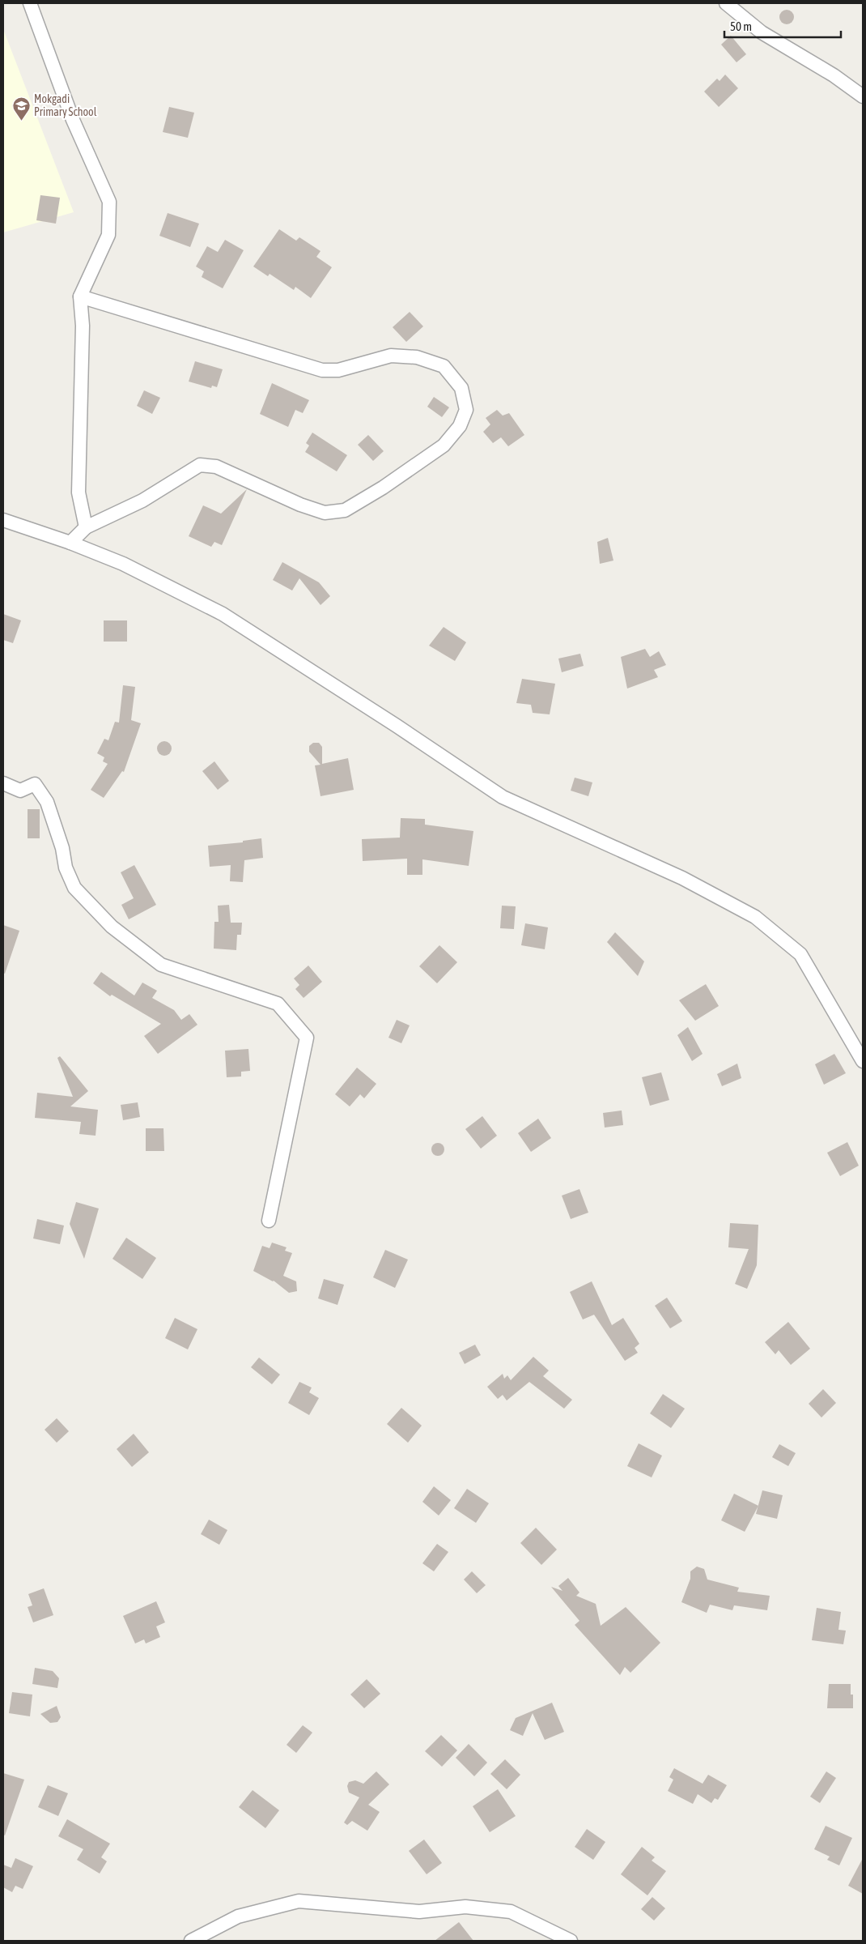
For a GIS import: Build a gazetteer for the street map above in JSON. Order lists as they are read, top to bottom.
{
  "places": {
    "school or university": ["Mokgadi Primary School"]
  },
  "scale_bar": "50 m"
}
